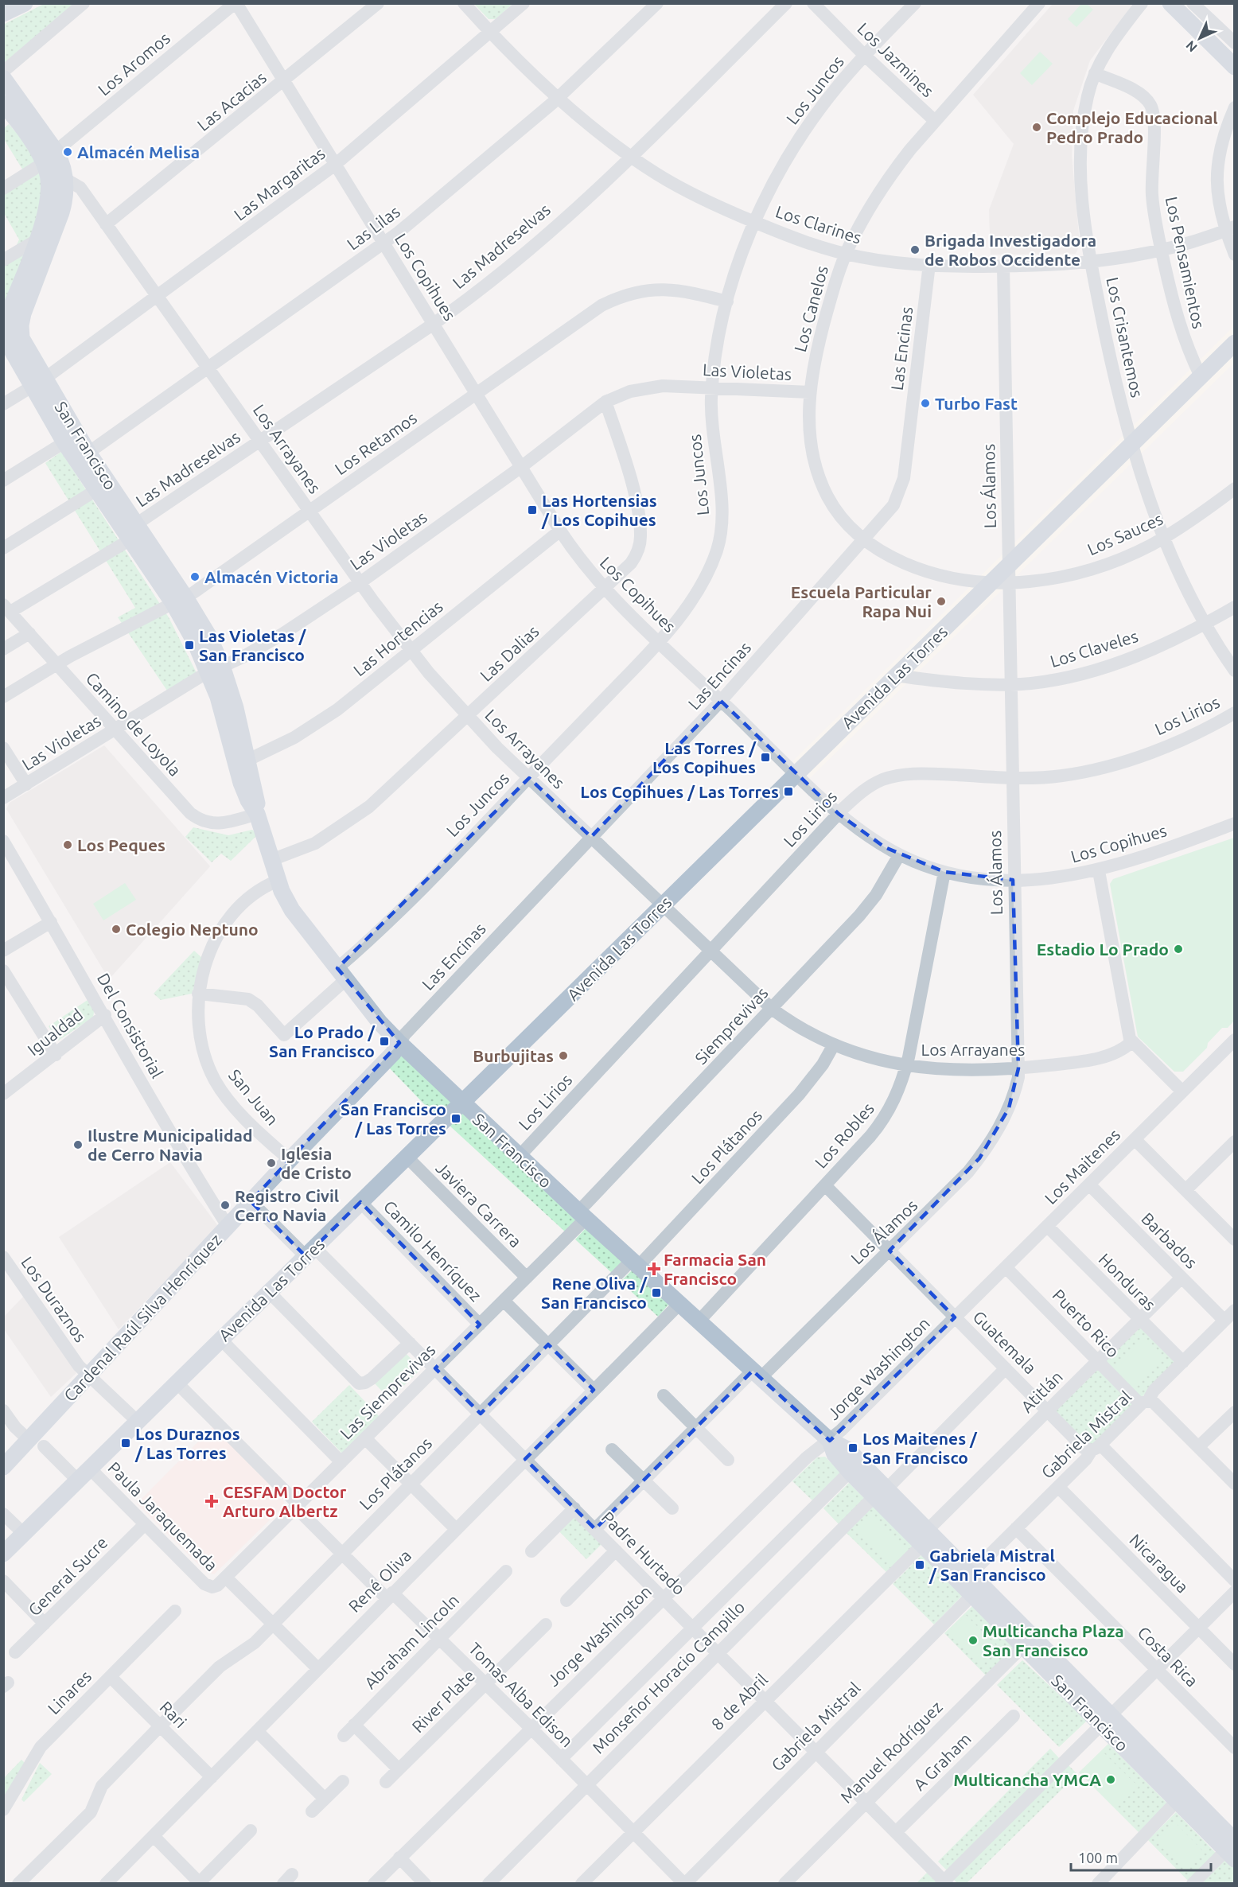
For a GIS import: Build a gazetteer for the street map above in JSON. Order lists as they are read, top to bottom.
{
  "streets": {
    "main road": ["San Francisco", "Avenida Las Torres", "Cardenal Raúl Silva Henríquez"],
    "street": [
      "Los Jazmines",
      "Los Aromos",
      "Los Juncos",
      "Las Acacias",
      "Las Margaritas",
      "Los Clarines",
      "Las Lilas",
      "Las Madreselvas",
      "Los Pensamientos",
      "Los Copihues",
      "Los Canelos",
      "Los Crisantemos",
      "Las Encinas",
      "Las Violetas",
      "Los Retamos",
      "Los Arrayanes",
      "Los Álamos",
      "Los Sauces",
      "Las Hortencias",
      "Los Claveles",
      "Las Dalias",
      "Los Lirios",
      "Camino de Loyola",
      "Del Consistorial",
      "Siemprevivas",
      "Igualdad",
      "San Juan",
      "Los Robles",
      "Los Plátanos",
      "Los Maitenes",
      "Javiera Carrera",
      "Barbados",
      "Camilo Henríquez",
      "Honduras",
      "Los Duraznos",
      "Puerto Rico",
      "Guatemala",
      "Jorge Washington",
      "Las Siemprevivas",
      "Atitlán",
      "Gabriela Mistral",
      "Paula Jaraquemada",
      "Padre Hurtado",
      "Nicaragua",
      "General Sucre",
      "René Oliva",
      "Abraham Lincoln",
      "Costa Rica",
      "Monseñor Horacio Campillo",
      "Linares",
      "Tomas Alba Edison",
      "River Plate",
      "8 de Abril",
      "Rari",
      "Manuel Rodríguez",
      "A Graham"
    ]
  },
  "crossings": [
    ["Los Jazmines", "Los Juncos"],
    ["Los Jazmines", "Los Canelos"],
    ["Los Aromos", "Los Copihues"],
    ["Los Aromos", "San Francisco"],
    ["Los Juncos", "Los Clarines"],
    ["Los Juncos", "Los Copihues"],
    ["Los Juncos", "Las Violetas"],
    ["Los Juncos", "Los Retamos"],
    ["Los Juncos", "San Francisco"],
    ["Los Juncos", "Los Arrayanes"],
    ["Los Juncos", "San Juan"],
    ["Las Acacias", "Los Copihues"],
    ["Las Acacias", "Los Arrayanes"],
    ["Las Margaritas", "Los Clarines"],
    ["Las Margaritas", "Los Copihues"],
    ["Las Margaritas", "San Francisco"],
    ["Las Margaritas", "Los Arrayanes"],
    ["Los Clarines", "Las Lilas"],
    ["Los Clarines", "Las Madreselvas"],
    ["Los Clarines", "Los Pensamientos"],
    ["Los Clarines", "Los Canelos"],
    ["Los Clarines", "Los Crisantemos"],
    ["Los Clarines", "Las Encinas"],
    ["Los Clarines", "Los Álamos"],
    ["Las Lilas", "Los Copihues"],
    ["Las Lilas", "San Francisco"],
    ["Las Lilas", "Los Arrayanes"],
    ["Las Madreselvas", "Los Copihues"],
    ["Las Madreselvas", "San Francisco"],
    ["Las Madreselvas", "Los Arrayanes"],
    ["Las Madreselvas", "Camino de Loyola"],
    ["Los Pensamientos", "Los Crisantemos"],
    ["Los Pensamientos", "Avenida Las Torres"],
    ["Los Copihues", "Las Encinas"],
    ["Los Copihues", "Las Violetas"],
    ["Los Copihues", "Los Retamos"],
    ["Los Copihues", "Los Álamos"],
    ["Los Copihues", "Las Hortencias"],
    ["Los Copihues", "Las Dalias"],
    ["Los Copihues", "Avenida Las Torres"],
    ["Los Copihues", "Los Lirios"],
    ["Los Copihues", "Siemprevivas"],
    ["Los Copihues", "Los Robles"],
    ["Los Canelos", "Las Encinas"],
    ["Los Canelos", "Las Violetas"],
    ["Los Canelos", "Los Sauces"],
    ["Los Canelos", "Avenida Las Torres"],
    ["Los Crisantemos", "Los Sauces"],
    ["Los Crisantemos", "Los Claveles"],
    ["Los Crisantemos", "Avenida Las Torres"],
    ["Las Encinas", "San Francisco"],
    ["Las Encinas", "Los Arrayanes"],
    ["Las Encinas", "Cardenal Raúl Silva Henríquez"],
    ["Las Violetas", "San Francisco"],
    ["Las Violetas", "Los Arrayanes"],
    ["Las Violetas", "Las Dalias"],
    ["Las Violetas", "Camino de Loyola"],
    ["Los Retamos", "San Francisco"],
    ["Los Retamos", "Los Arrayanes"],
    ["Los Retamos", "Camino de Loyola"],
    ["San Francisco", "Los Arrayanes"],
    ["San Francisco", "Los Álamos"],
    ["San Francisco", "Las Hortencias"],
    ["San Francisco", "Las Dalias"],
    ["San Francisco", "Avenida Las Torres"],
    ["San Francisco", "Los Lirios"],
    ["San Francisco", "Camino de Loyola"],
    ["San Francisco", "Siemprevivas"],
    ["San Francisco", "San Juan"],
    ["San Francisco", "Los Robles"],
    ["San Francisco", "Los Plátanos"],
    ["San Francisco", "Cardenal Raúl Silva Henríquez"],
    ["San Francisco", "Jorge Washington"],
    ["San Francisco", "Las Siemprevivas"],
    ["San Francisco", "Atitlán"],
    ["San Francisco", "Gabriela Mistral"],
    ["San Francisco", "René Oliva"],
    ["San Francisco", "Monseñor Horacio Campillo"],
    ["San Francisco", "8 de Abril"],
    ["San Francisco", "Manuel Rodríguez"],
    ["Los Arrayanes", "Los Álamos"],
    ["Los Arrayanes", "Las Hortencias"],
    ["Los Arrayanes", "Las Dalias"],
    ["Los Arrayanes", "Avenida Las Torres"],
    ["Los Arrayanes", "Los Lirios"],
    ["Los Arrayanes", "Siemprevivas"],
    ["Los Arrayanes", "Los Robles"],
    ["Los Arrayanes", "Los Plátanos"],
    ["Los Álamos", "Los Sauces"],
    ["Los Álamos", "Los Claveles"],
    ["Los Álamos", "Avenida Las Torres"],
    ["Los Álamos", "Los Lirios"],
    ["Los Álamos", "Guatemala"],
    ["Los Álamos", "Padre Hurtado"],
    ["Los Sauces", "Avenida Las Torres"],
    ["Los Claveles", "Avenida Las Torres"],
    ["Avenida Las Torres", "Javiera Carrera"],
    ["Avenida Las Torres", "Camilo Henríquez"],
    ["Avenida Las Torres", "Los Duraznos"],
    ["Avenida Las Torres", "Paula Jaraquemada"],
    ["Avenida Las Torres", "Padre Hurtado"],
    ["Avenida Las Torres", "Tomas Alba Edison"],
    ["Del Consistorial", "Igualdad"],
    ["Del Consistorial", "Cardenal Raúl Silva Henríquez"],
    ["Siemprevivas", "Las Siemprevivas"],
    ["San Juan", "Cardenal Raúl Silva Henríquez"],
    ["Los Robles", "Guatemala"],
    ["Los Plátanos", "Camilo Henríquez"],
    ["Los Plátanos", "Paula Jaraquemada"],
    ["Los Plátanos", "Padre Hurtado"],
    ["Los Plátanos", "Tomas Alba Edison"],
    ["Los Plátanos", "Rari"],
    ["Los Maitenes", "Barbados"],
    ["Los Maitenes", "Honduras"],
    ["Los Maitenes", "Puerto Rico"],
    ["Los Maitenes", "Guatemala"],
    ["Los Maitenes", "Jorge Washington"],
    ["Javiera Carrera", "Las Siemprevivas"],
    ["Barbados", "Atitlán"],
    ["Barbados", "Gabriela Mistral"],
    ["Camilo Henríquez", "Las Siemprevivas"],
    ["Camilo Henríquez", "René Oliva"],
    ["Honduras", "Atitlán"],
    ["Honduras", "Gabriela Mistral"],
    ["Los Duraznos", "Cardenal Raúl Silva Henríquez"],
    ["Cardenal Raúl Silva Henríquez", "Padre Hurtado"],
    ["Puerto Rico", "Atitlán"],
    ["Puerto Rico", "Gabriela Mistral"],
    ["Guatemala", "Jorge Washington"],
    ["Guatemala", "Atitlán"],
    ["Guatemala", "Gabriela Mistral"],
    ["Guatemala", "Monseñor Horacio Campillo"],
    ["Jorge Washington", "Padre Hurtado"],
    ["Jorge Washington", "Tomas Alba Edison"],
    ["Las Siemprevivas", "Paula Jaraquemada"],
    ["Las Siemprevivas", "Padre Hurtado"],
    ["Las Siemprevivas", "Tomas Alba Edison"],
    ["Atitlán", "8 de Abril"],
    ["Gabriela Mistral", "Padre Hurtado"],
    ["Gabriela Mistral", "Nicaragua"],
    ["Gabriela Mistral", "Costa Rica"],
    ["Gabriela Mistral", "Tomas Alba Edison"],
    ["Paula Jaraquemada", "General Sucre"],
    ["Paula Jaraquemada", "René Oliva"],
    ["Padre Hurtado", "René Oliva"],
    ["Padre Hurtado", "Monseñor Horacio Campillo"],
    ["Padre Hurtado", "8 de Abril"],
    ["Padre Hurtado", "Manuel Rodríguez"],
    ["Padre Hurtado", "A Graham"],
    ["René Oliva", "Tomas Alba Edison"],
    ["René Oliva", "Rari"],
    ["Abraham Lincoln", "Tomas Alba Edison"],
    ["Monseñor Horacio Campillo", "Tomas Alba Edison"],
    ["Linares", "Rari"],
    ["Tomas Alba Edison", "River Plate"],
    ["Tomas Alba Edison", "8 de Abril"]
  ],
  "places": {
    "other": [
      "Complejo Educacional Pedro Prado",
      "Almacén Melisa",
      "Brigada Investigadora de Robos Occidente",
      "Turbo Fast",
      "Almacén Victoria",
      "Escuela Particular Rapa Nui",
      "Los Peques",
      "Colegio Neptuno",
      "Estadio Lo Prado",
      "Burbujitas",
      "Ilustre Municipalidad de Cerro Navia",
      "Iglesia de Cristo",
      "Registro Civil Cerro Navia",
      "Multicancha Plaza San Francisco",
      "Multicancha YMCA"
    ],
    "transit": [
      "Las Hortensias / Los Copihues",
      "Las Violetas / San Francisco",
      "Las Torres / Los Copihues",
      "Los Copihues / Las Torres",
      "Lo Prado / San Francisco",
      "San Francisco / Las Torres",
      "Rene Oliva / San Francisco",
      "Los Duraznos / Las Torres",
      "Los Maitenes / San Francisco",
      "Gabriela Mistral / San Francisco"
    ],
    "health": ["Farmacia San Francisco", "CESFAM Doctor Arturo Albertz"]
  },
  "scale_bar": "100 m",
  "north": "bottom left"
}
